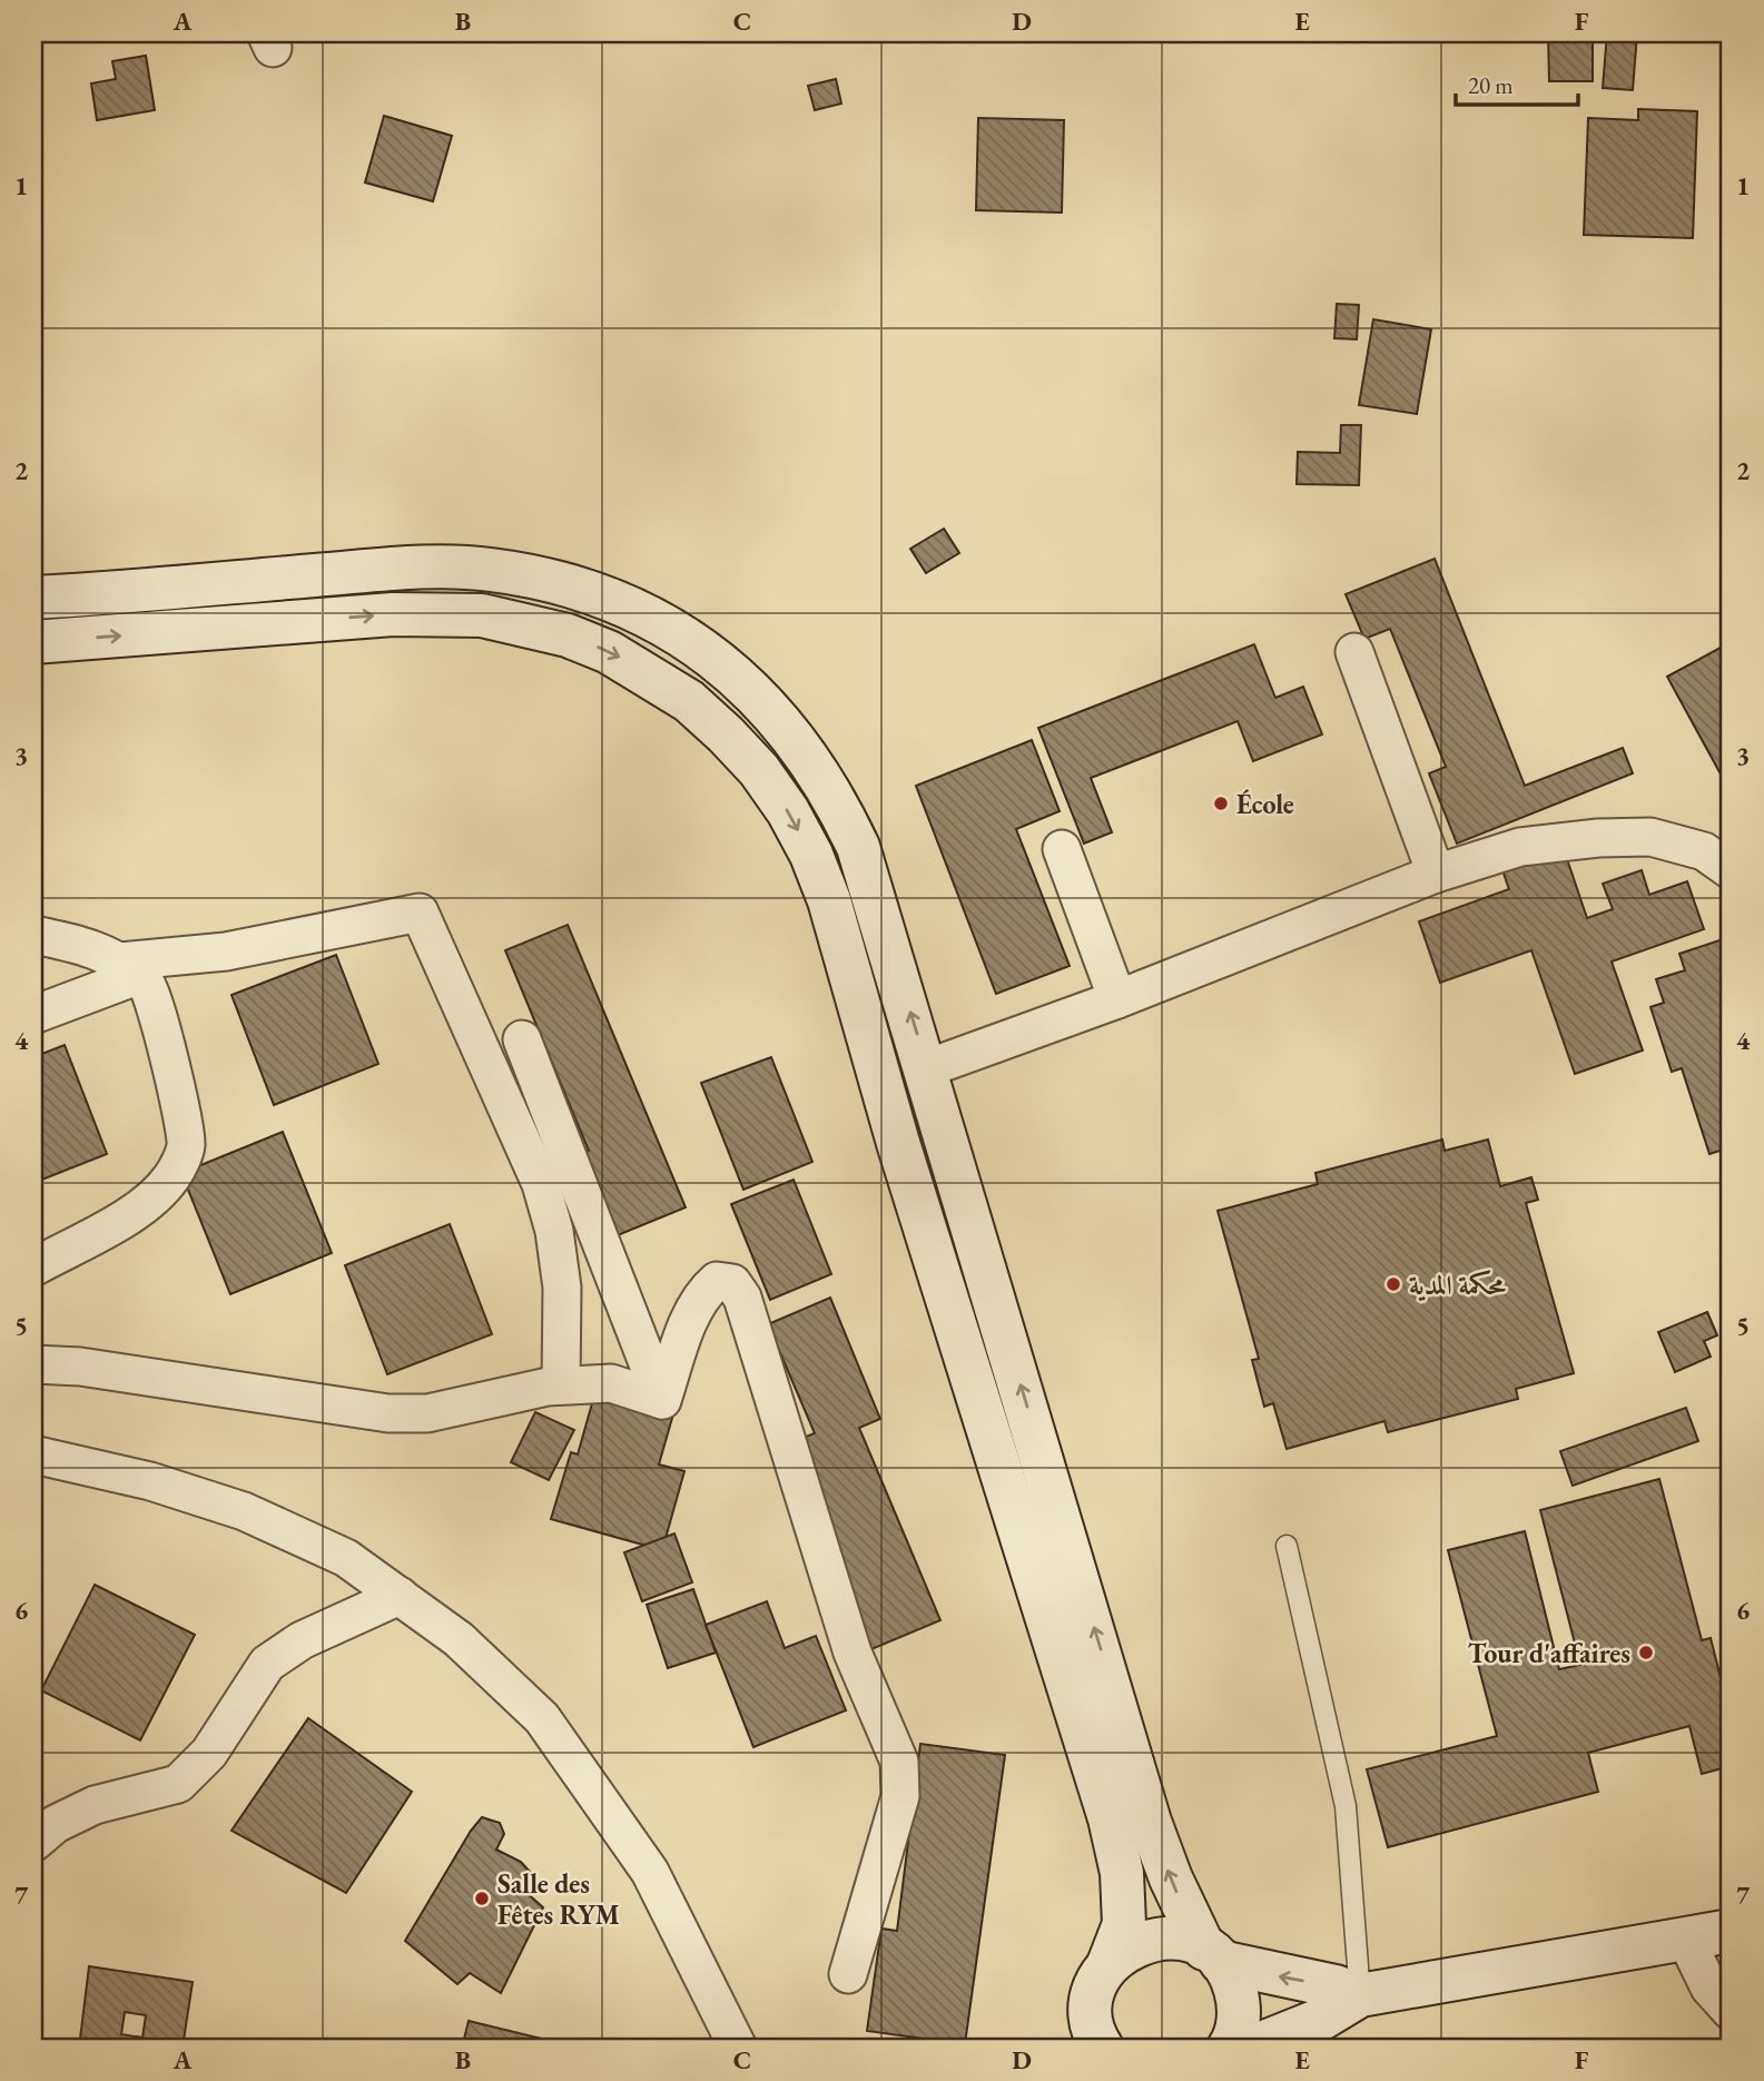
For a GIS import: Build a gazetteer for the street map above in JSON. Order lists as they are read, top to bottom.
{
  "places": [
    "École",
    "محكمة المدية",
    "Tour d'affaires",
    "Salle des Fêtes RYM"
  ],
  "scale_bar": "20 m",
  "grid": {
    "columns": [
      "A",
      "B",
      "C",
      "D",
      "E",
      "F"
    ],
    "rows": [
      "1",
      "2",
      "3",
      "4",
      "5",
      "6",
      "7"
    ]
  }
}
